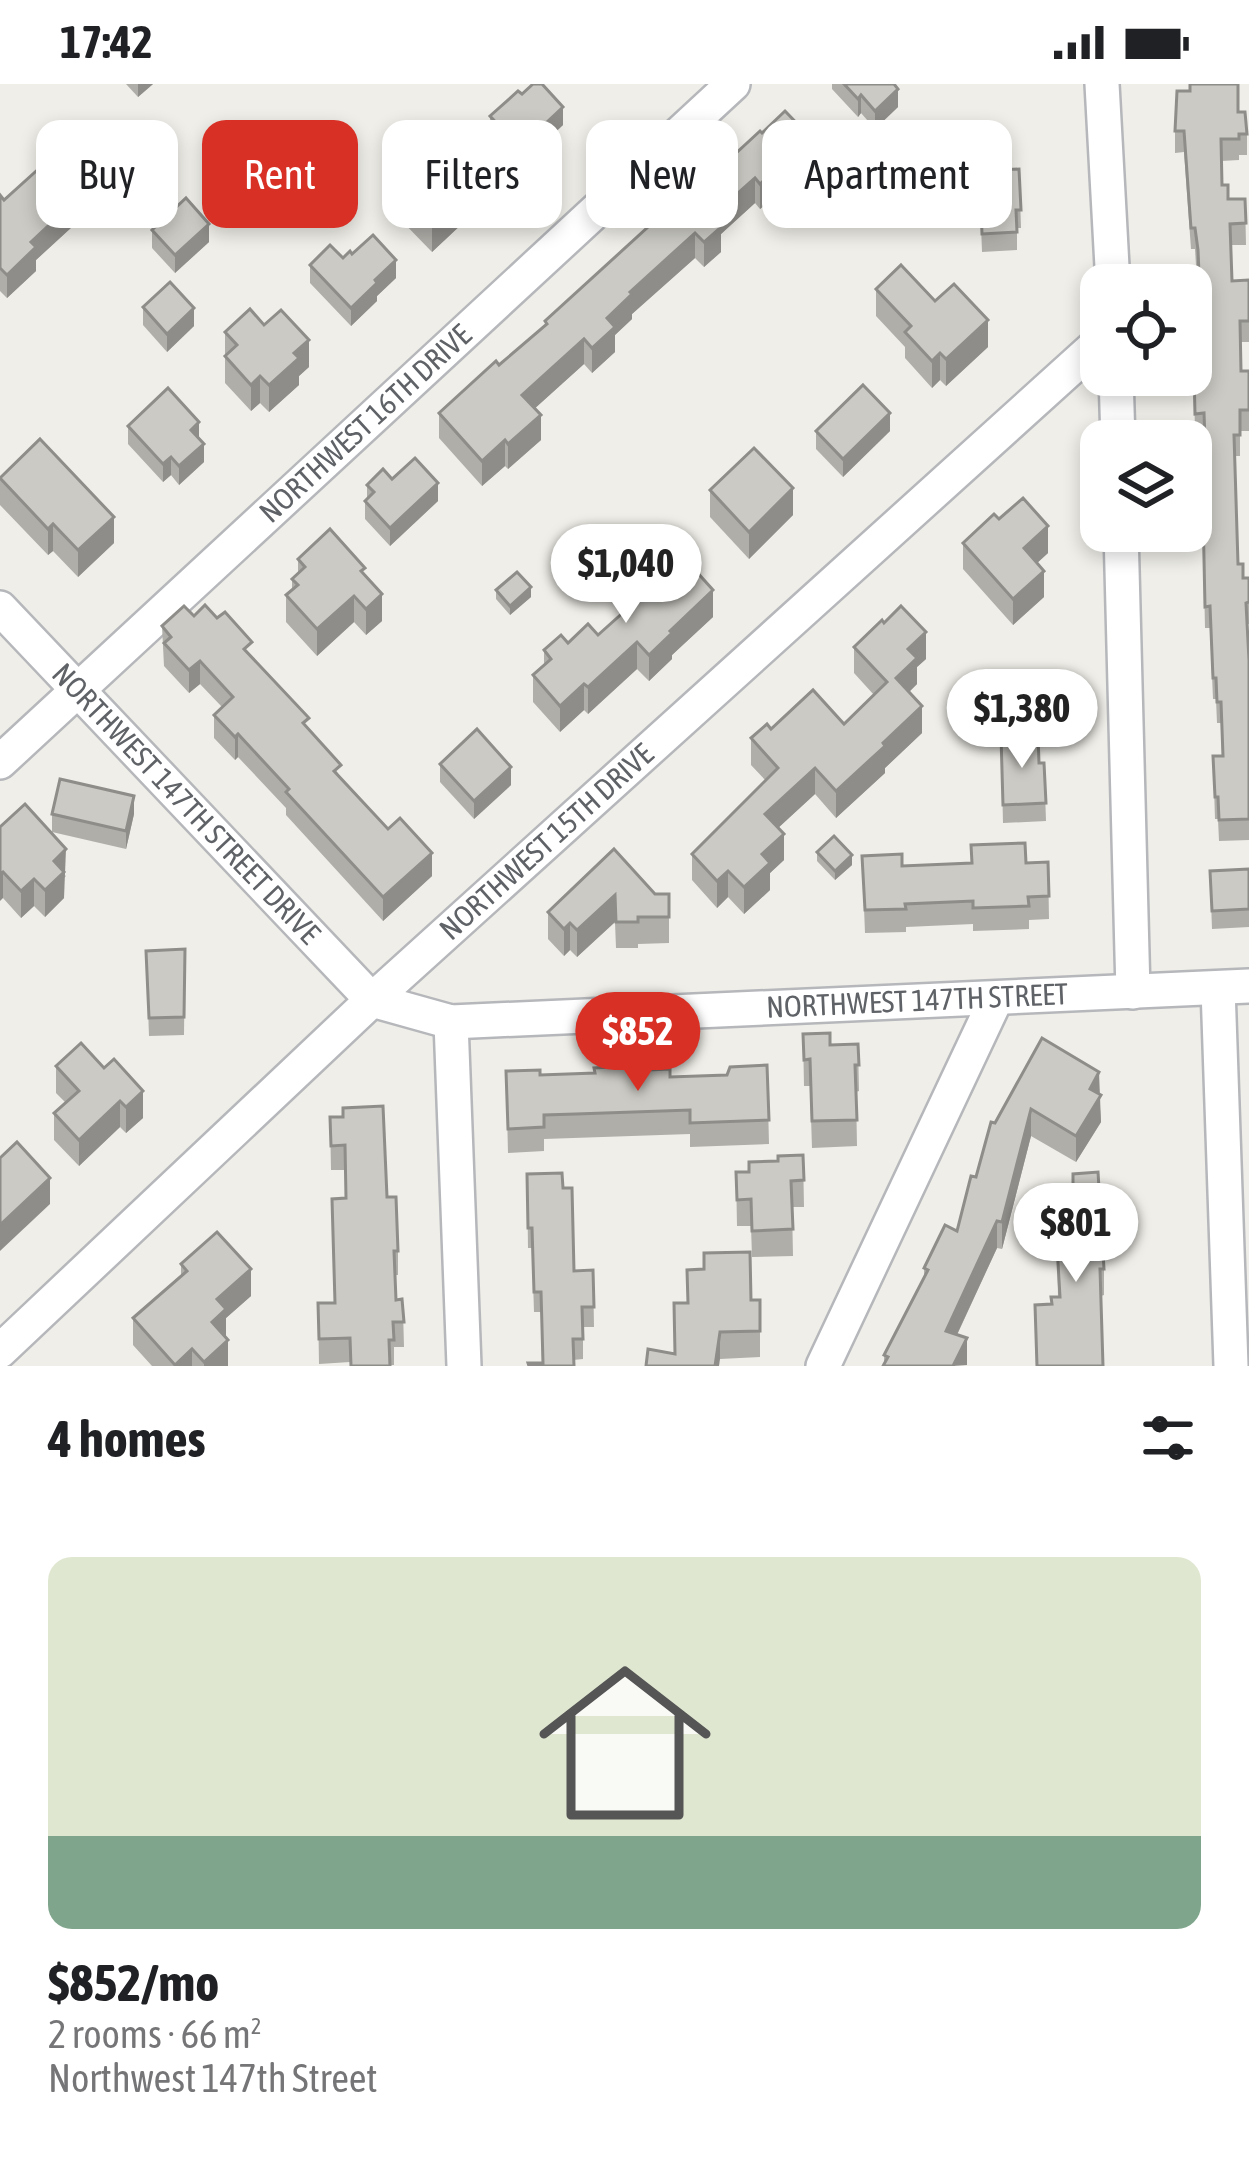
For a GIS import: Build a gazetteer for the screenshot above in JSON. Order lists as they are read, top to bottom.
{
  "streets": {
    "street": [
      "NORTHWEST 16TH DRIVE",
      "NORTHWEST 147TH STREET DRIVE",
      "NORTHWEST 15TH DRIVE",
      "NORTHWEST 147TH STREET"
    ]
  },
  "crossings": [
    ["NORTHWEST 16TH DRIVE", "NORTHWEST 147TH STREET DRIVE"],
    ["NORTHWEST 147TH STREET DRIVE", "NORTHWEST 15TH DRIVE"],
    ["NORTHWEST 147TH STREET DRIVE", "NORTHWEST 147TH STREET"],
    ["NORTHWEST 15TH DRIVE", "NORTHWEST 147TH STREET"]
  ],
  "page": {
    "status": "17:42",
    "chip": [
      "Buy",
      "Rent",
      "Filters",
      "New",
      "Apartment"
    ],
    "price": [
      "$1,040",
      "$1,380",
      "$852",
      "$801"
    ],
    "heading": "4 homes",
    "list": [
      {
        "name": "$852/mo",
        "note": "2 rooms · 66 m² · Northwest 147th Street"
      }
    ]
  }
}
